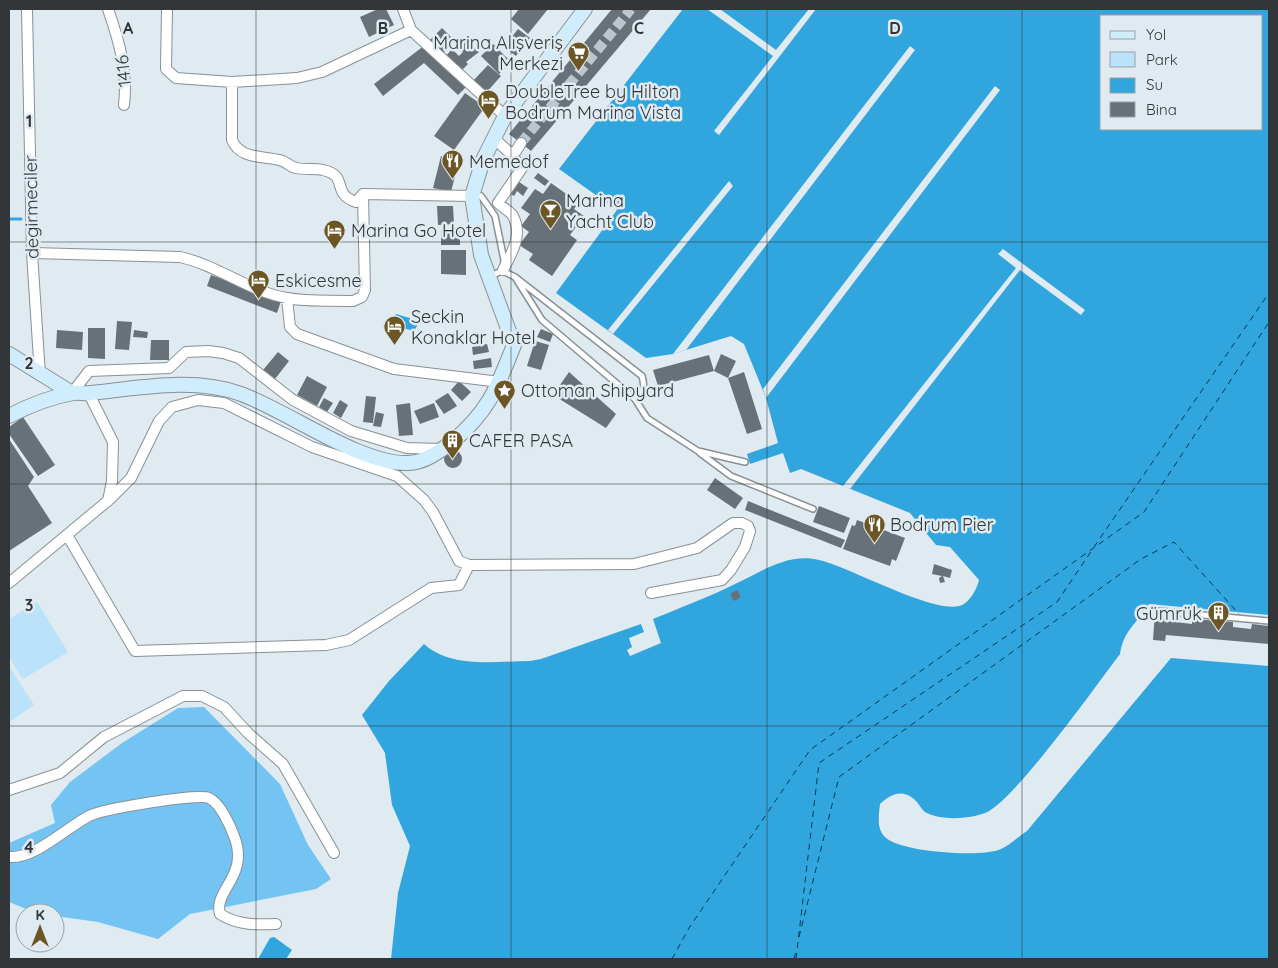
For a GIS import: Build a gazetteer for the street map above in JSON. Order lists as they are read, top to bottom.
{
  "streets": {
    "street": ["1416", "degirmeciler"]
  },
  "places": {
    "supermarket": ["Marina Alışveriş Merkezi"],
    "hotel": [
      "DoubleTree by Hilton Bodrum Marina Vista",
      "Marina Go Hotel",
      "Eskicesme",
      "Seckin Konaklar Hotel"
    ],
    "restaurant": ["Memedof", "Bodrum Pier"],
    "bar": ["Marina Yacht Club"],
    "place": ["Ottoman Shipyard"],
    "building": ["CAFER PASA", "Gümrük"]
  },
  "legend": [
    "Yol",
    "Park",
    "Su",
    "Bina"
  ],
  "north": "top",
  "grid": {
    "columns": [
      "A",
      "B",
      "C",
      "D"
    ],
    "rows": [
      "1",
      "2",
      "3",
      "4"
    ]
  }
}
